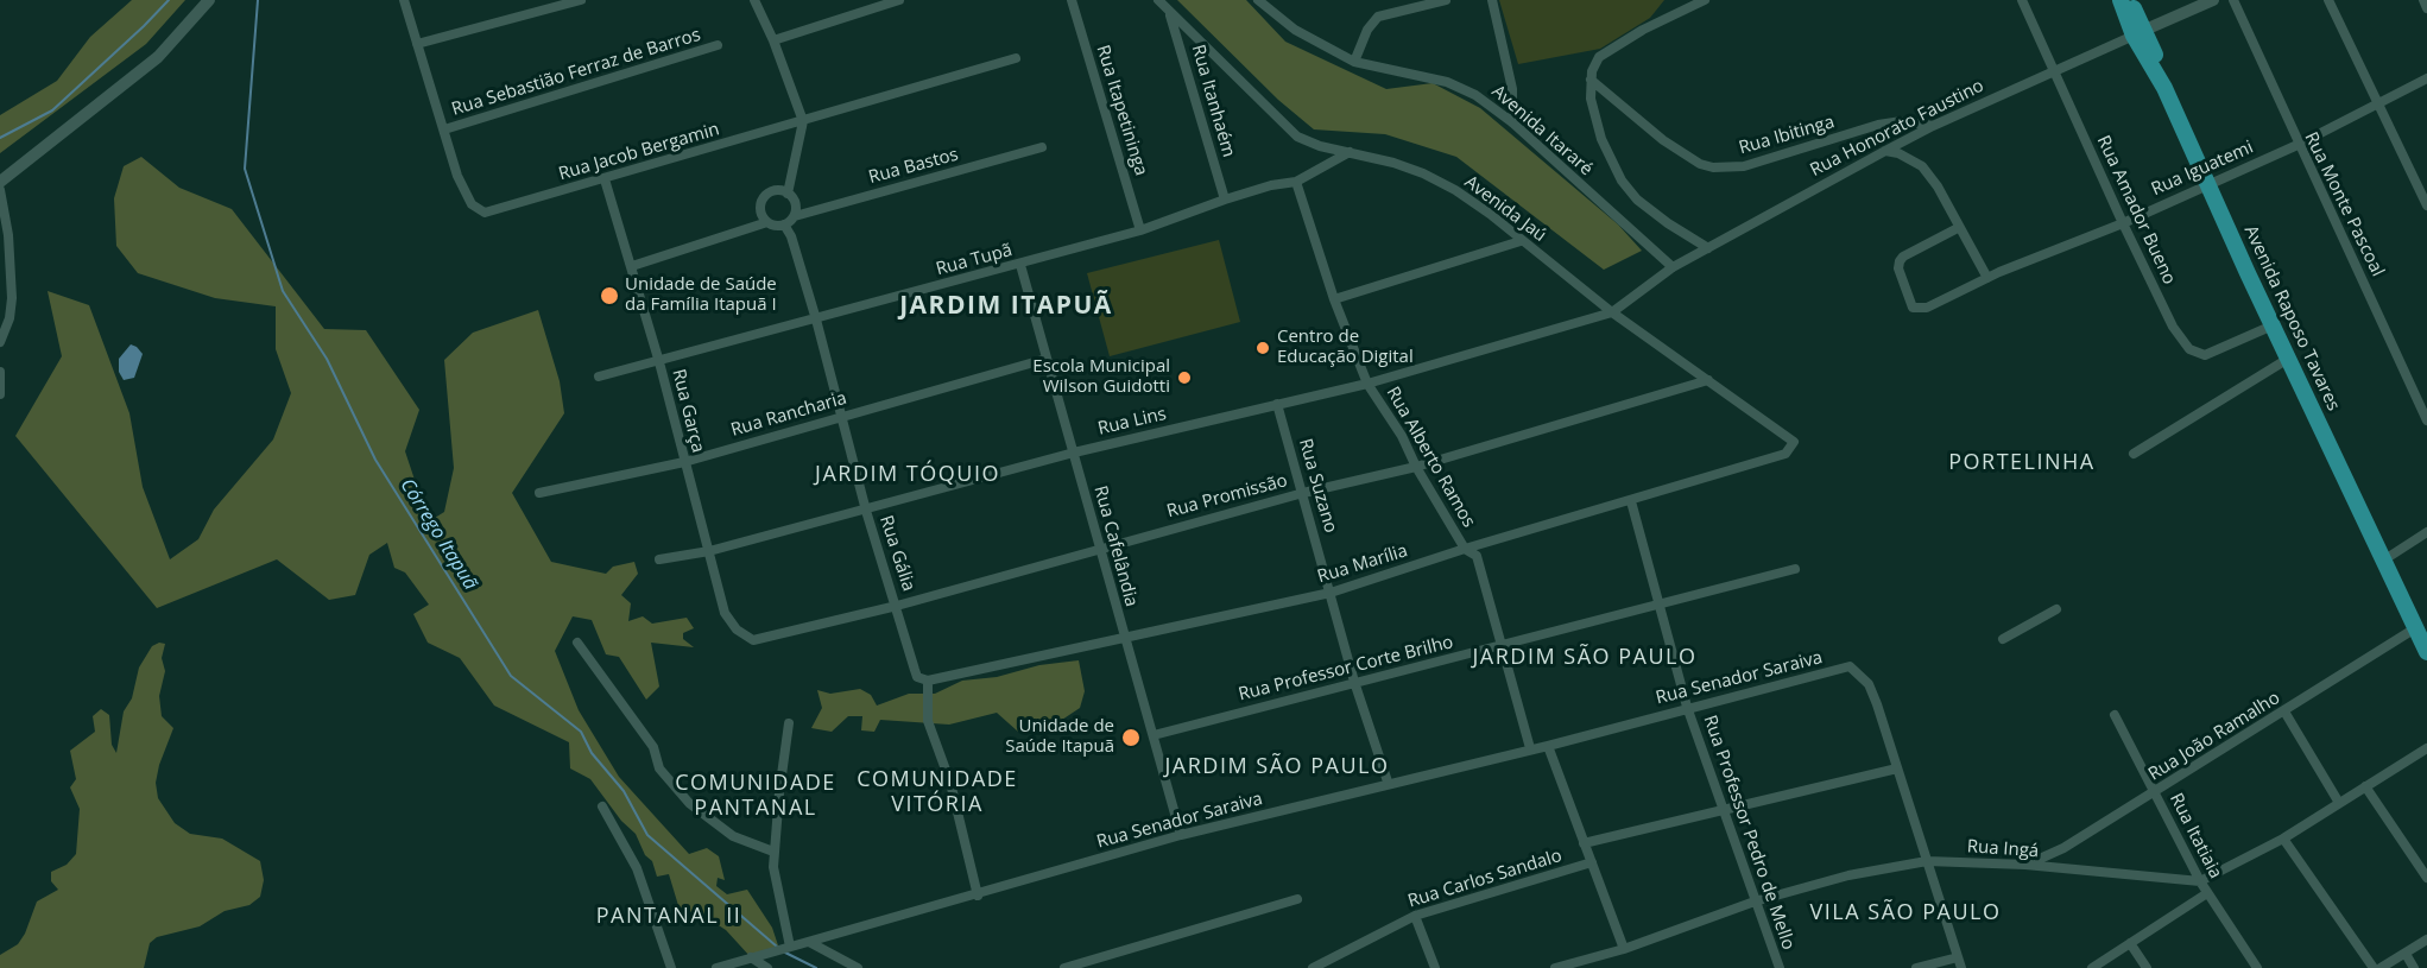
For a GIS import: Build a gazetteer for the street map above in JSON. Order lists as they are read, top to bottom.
{
  "streets": {
    "main road": ["Avenida Raposo Tavares"],
    "street": [
      "Rua Sebastião Ferraz de Barros",
      "Rua Itanhaém",
      "Rua Itapetininga",
      "Rua Honorato Faustino",
      "Avenida Itararé",
      "Rua Ibitinga",
      "Rua Jacob Bergamin",
      "Rua Bastos",
      "Rua Iguatemi",
      "Rua Monte Pascoal",
      "Avenida Jaú",
      "Rua Amador Bueno",
      "Rua Tupã",
      "Rua Garça",
      "Rua Rancharia",
      "Rua Lins",
      "Rua Alberto Ramos",
      "Rua Suzano",
      "Rua Promissão",
      "Rua Cafelândia",
      "Rua Gália",
      "Rua Marília",
      "Rua Professor Corte Brilho",
      "Rua Senador Saraiva",
      "Rua João Ramalho",
      "Rua Professor Pedro de Mello",
      "Rua Itatiaia",
      "Rua Ingá",
      "Rua Carlos Sandalo"
    ]
  },
  "crossings": [
    ["Rua Sebastião Ferraz de Barros", "Rua Jacob Bergamin"],
    ["Rua Itanhaém", "Avenida Jaú"],
    ["Rua Itanhaém", "Rua Tupã"],
    ["Rua Itapetininga", "Rua Tupã"],
    ["Rua Honorato Faustino", "Avenida Itararé"],
    ["Rua Honorato Faustino", "Rua Ibitinga"],
    ["Rua Honorato Faustino", "Avenida Jaú"],
    ["Rua Honorato Faustino", "Rua Amador Bueno"],
    ["Rua Honorato Faustino", "Avenida Raposo Tavares"],
    ["Rua Honorato Faustino", "Rua Lins"],
    ["Rua Jacob Bergamin", "Rua Garça"],
    ["Rua Bastos", "Rua Gália"],
    ["Rua Iguatemi", "Rua Monte Pascoal"],
    ["Rua Iguatemi", "Rua Amador Bueno"],
    ["Rua Iguatemi", "Avenida Raposo Tavares"],
    ["Avenida Jaú", "Rua Tupã"],
    ["Avenida Jaú", "Rua Lins"],
    ["Avenida Jaú", "Rua Promissão"],
    ["Avenida Jaú", "Rua Marília"],
    ["Rua Amador Bueno", "Avenida Raposo Tavares"],
    ["Rua Tupã", "Rua Garça"],
    ["Rua Tupã", "Rua Alberto Ramos"],
    ["Rua Tupã", "Rua Cafelândia"],
    ["Rua Tupã", "Rua Gália"],
    ["Avenida Raposo Tavares", "Rua João Ramalho"],
    ["Rua Garça", "Rua Rancharia"],
    ["Rua Garça", "Rua Lins"],
    ["Rua Garça", "Rua Promissão"],
    ["Rua Rancharia", "Rua Cafelândia"],
    ["Rua Rancharia", "Rua Gália"],
    ["Rua Lins", "Rua Alberto Ramos"],
    ["Rua Lins", "Rua Suzano"],
    ["Rua Lins", "Rua Cafelândia"],
    ["Rua Lins", "Rua Gália"],
    ["Rua Alberto Ramos", "Rua Promissão"],
    ["Rua Alberto Ramos", "Rua Marília"],
    ["Rua Alberto Ramos", "Rua Professor Corte Brilho"],
    ["Rua Alberto Ramos", "Rua Senador Saraiva"],
    ["Rua Suzano", "Rua Promissão"],
    ["Rua Suzano", "Rua Marília"],
    ["Rua Suzano", "Rua Professor Corte Brilho"],
    ["Rua Suzano", "Rua Senador Saraiva"],
    ["Rua Promissão", "Rua Cafelândia"],
    ["Rua Promissão", "Rua Gália"],
    ["Rua Cafelândia", "Rua Marília"],
    ["Rua Cafelândia", "Rua Professor Corte Brilho"],
    ["Rua Cafelândia", "Rua Senador Saraiva"],
    ["Rua Gália", "Rua Marília"],
    ["Rua Marília", "Rua Professor Pedro de Mello"],
    ["Rua Professor Corte Brilho", "Rua Professor Pedro de Mello"],
    ["Rua Senador Saraiva", "Rua Professor Pedro de Mello"],
    ["Rua João Ramalho", "Rua Itatiaia"],
    ["Rua João Ramalho", "Rua Ingá"],
    ["Rua Professor Pedro de Mello", "Rua Ingá"],
    ["Rua Itatiaia", "Rua Ingá"]
  ],
  "districts": [
    "JARDIM ITAPUÃ",
    "PORTELINHA",
    "JARDIM TÓQUIO",
    "JARDIM SÃO PAULO",
    "JARDIM SÃO PAULO",
    "COMUNIDADE VITÓRIA",
    "COMUNIDADE PANTANAL",
    "VILA SÃO PAULO",
    "PANTANAL II"
  ],
  "water": ["Córrego Itapuã"],
  "places": [
    "Unidade de Saúde da Família Itapuã I",
    "Centro de Educação Digital",
    "Escola Municipal Wilson Guidotti",
    "Unidade de Saúde Itapuã"
  ]
}
